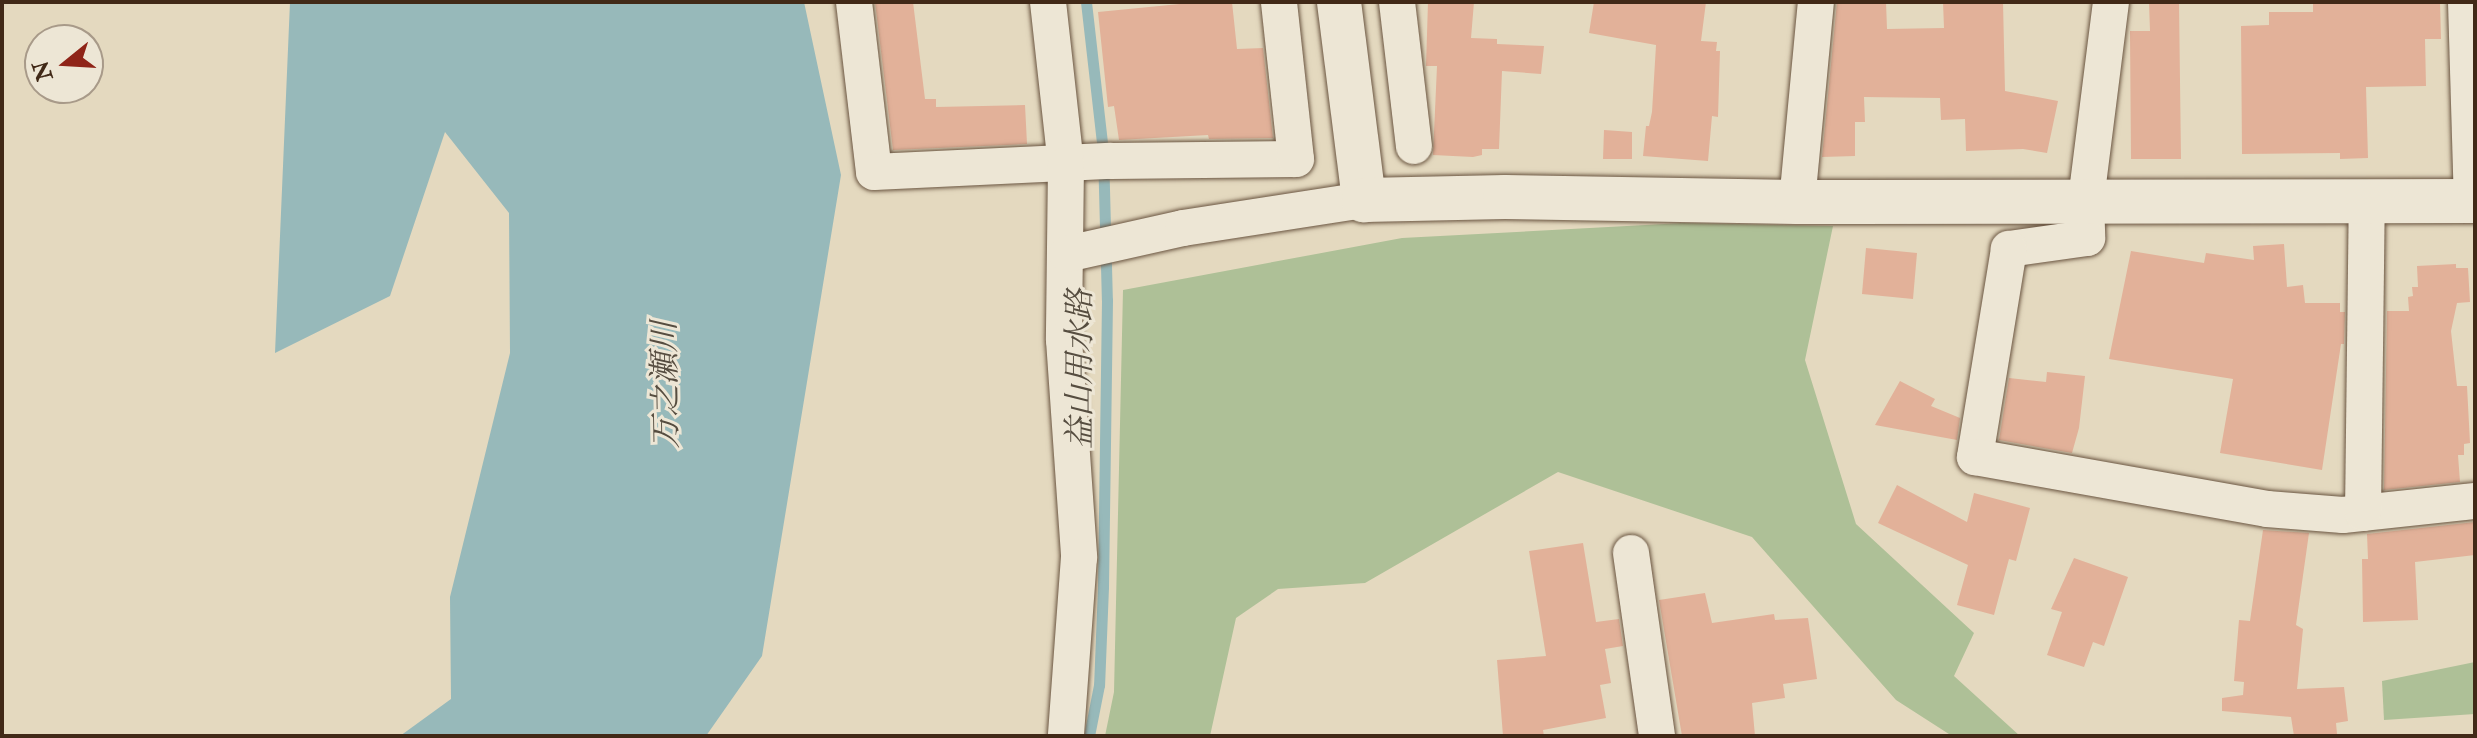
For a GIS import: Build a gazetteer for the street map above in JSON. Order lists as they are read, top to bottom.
{
  "water": ["益山用水路", "万之瀬川"],
  "north": "left"
}
